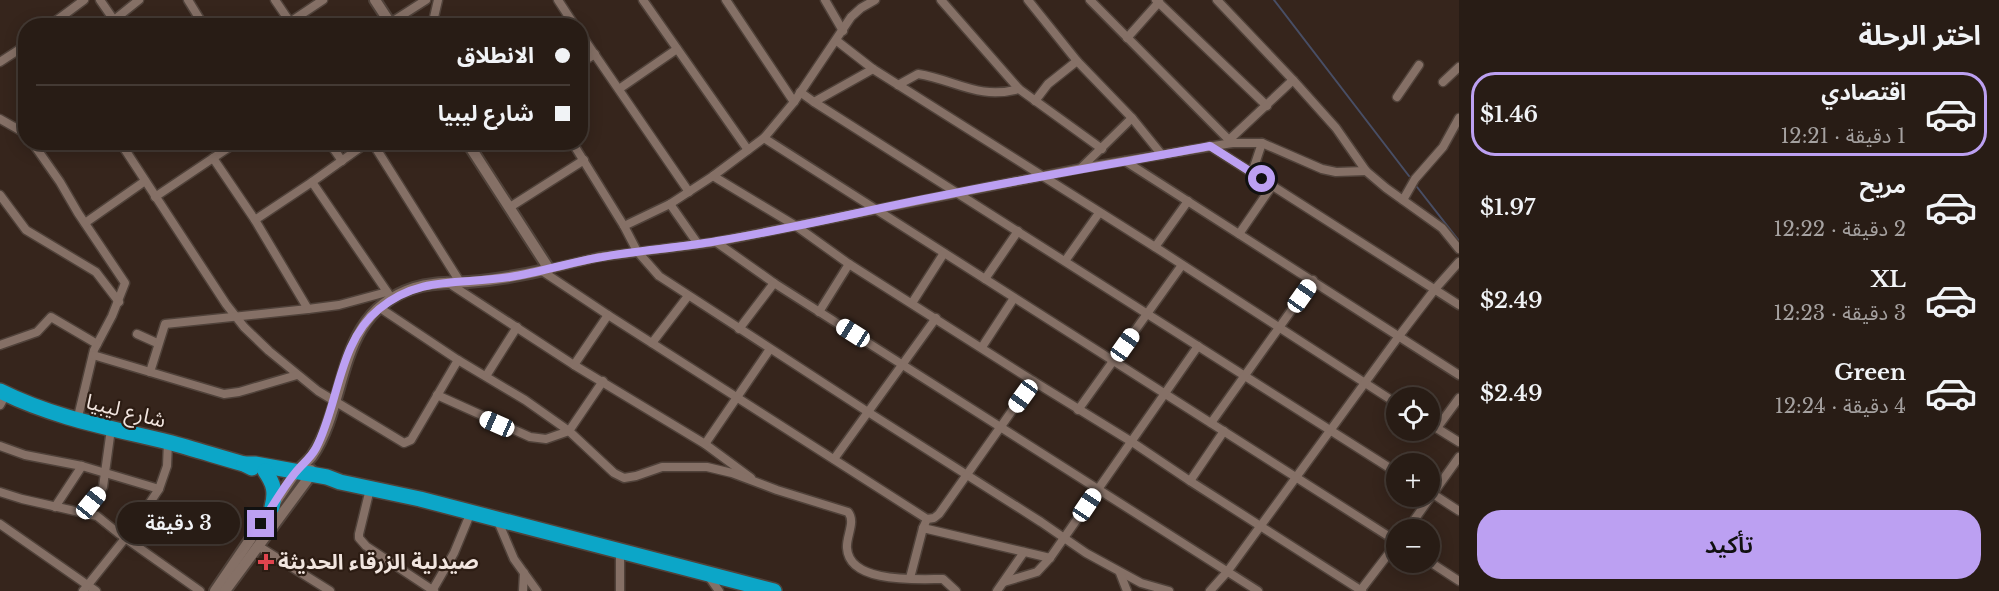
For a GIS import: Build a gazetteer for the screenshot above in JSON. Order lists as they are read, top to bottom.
{
  "streets": {
    "highway": ["شارع ليبيا"]
  },
  "places": {
    "health": ["صيدلية الزرقاء الحديثة"]
  },
  "page": {
    "heading": "اختر الرحلة",
    "banner": ["الانطلاق", "شارع ليبيا"],
    "list": [
      {
        "name": "اقتصادي",
        "note": "1 دقيقة · 12:21",
        "value": "$1.46"
      },
      {
        "name": "مريح",
        "note": "2 دقيقة · 12:22",
        "value": "$1.97"
      },
      {
        "name": "XL",
        "note": "3 دقيقة · 12:23",
        "value": "$2.49"
      },
      {
        "name": "Green",
        "note": "4 دقيقة · 12:24",
        "value": "$2.49"
      }
    ],
    "map_buttons": ["+", "−"],
    "buttons": "تأكيد",
    "bubble": "3 دقيقة"
  }
}
